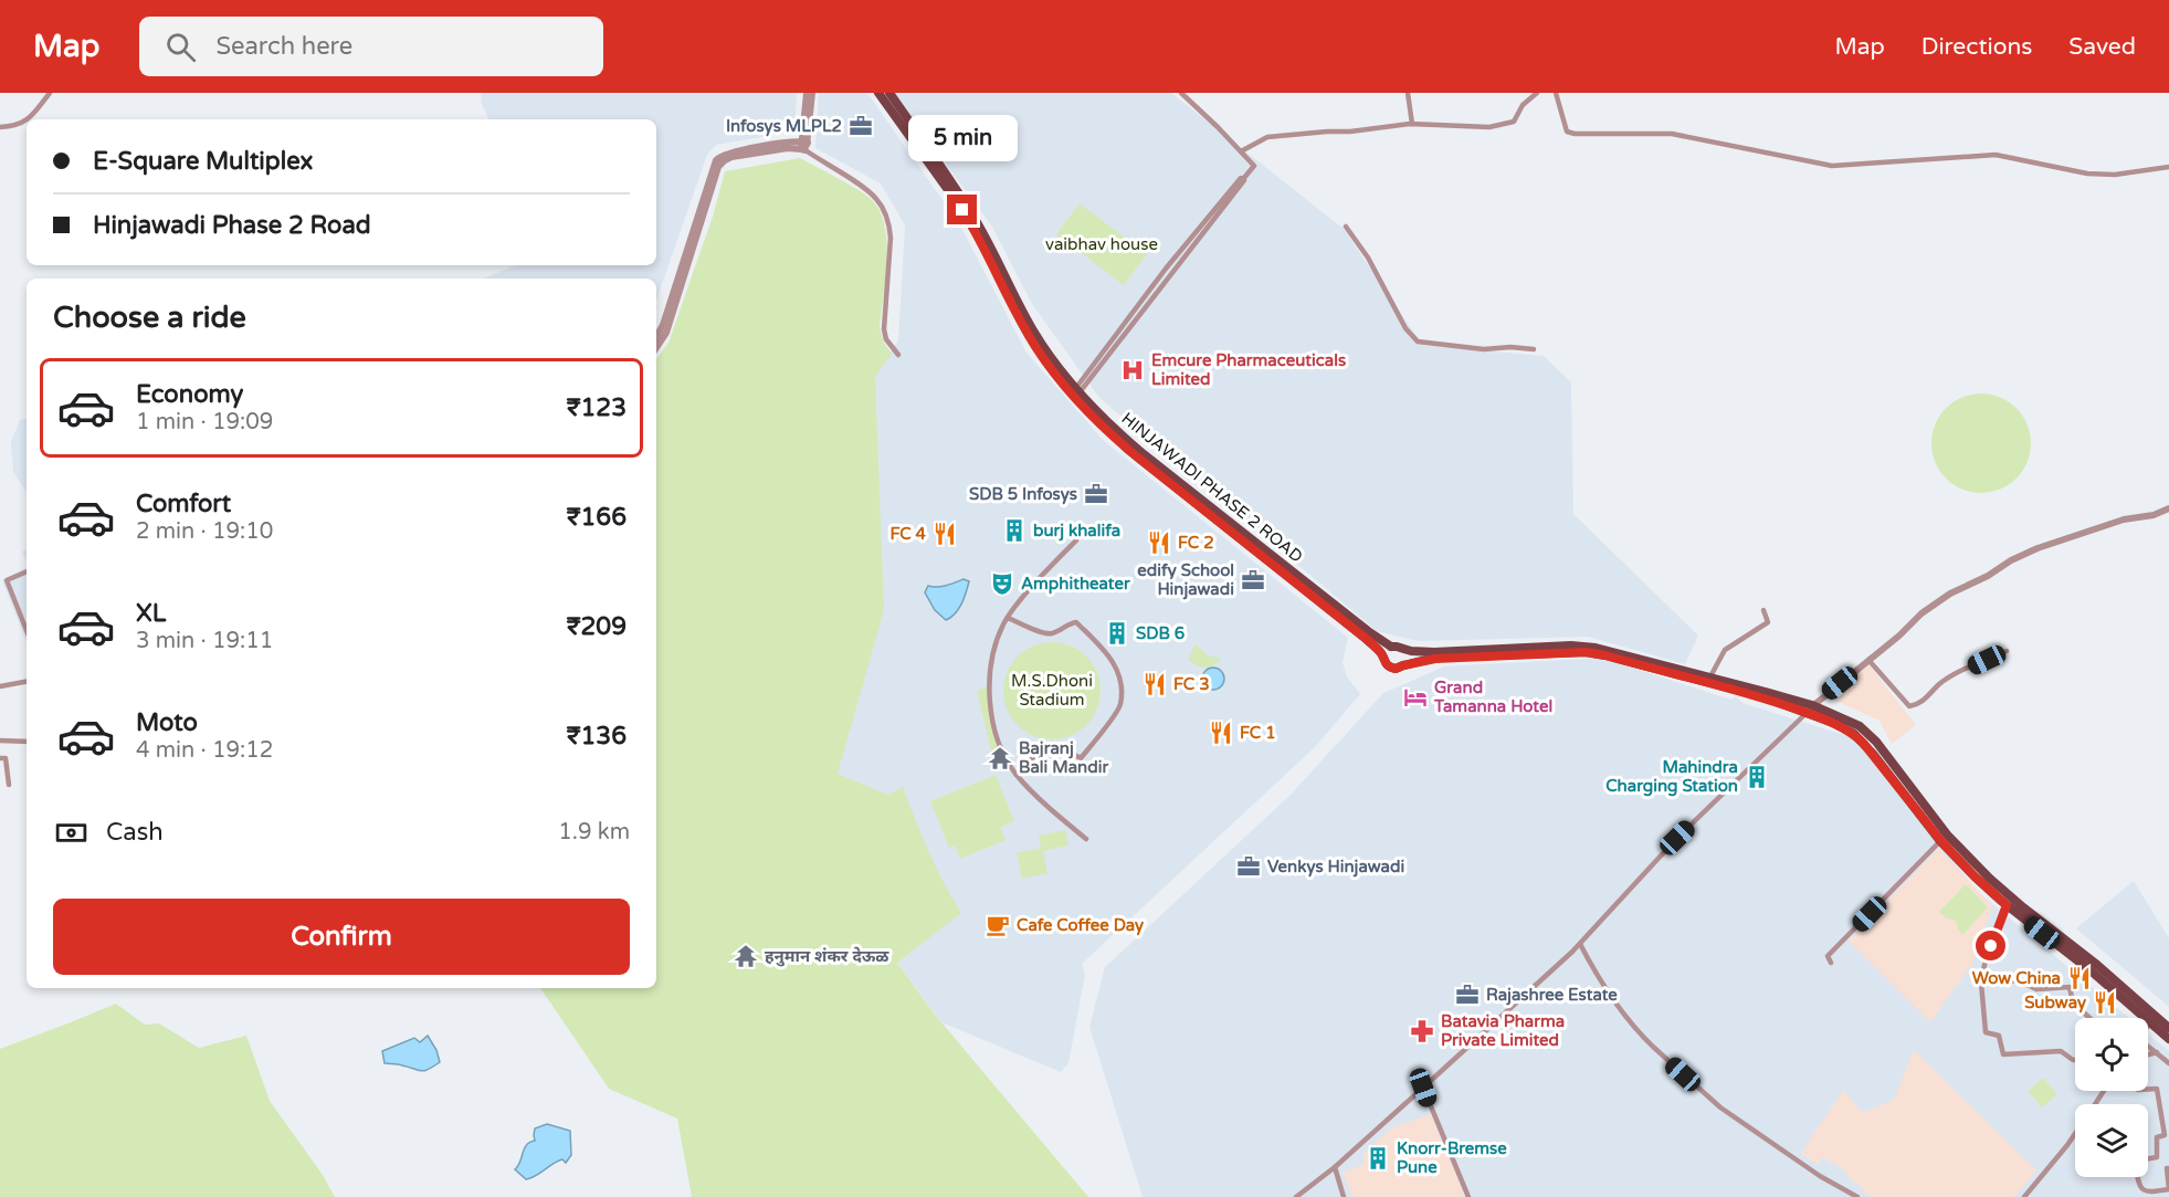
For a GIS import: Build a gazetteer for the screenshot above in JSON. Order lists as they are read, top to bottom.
{
  "streets": {
    "main road": ["HINJAWADI PHASE 2 ROAD"]
  },
  "parks": ["vaibhav house", "M.S.Dhoni Stadium"],
  "places": {
    "office": [
      "Infosys MLPL2",
      "SDB 5 Infosys",
      "edify School Hinjawadi",
      "Venkys Hinjawadi",
      "Rajashree Estate"
    ],
    "hospital": ["Emcure Pharmaceuticals Limited"],
    "building": [
      "burj khalifa",
      "SDB 6",
      "Mahindra Charging Station",
      "Knorr-Bremse Pune"
    ],
    "restaurant": [
      "FC 4",
      "FC 2",
      "FC 3",
      "FC 1",
      "Wow China",
      "Subway"
    ],
    "theatre": ["Amphitheater"],
    "hotel": ["Grand Tamanna Hotel"],
    "temple": ["Bajranj Bali Mandir", "हनुमान शंकर देऊळ"],
    "cafe": ["Cafe Coffee Day"],
    "pharmacy": ["Batavia Pharma Private Limited"]
  },
  "page": {
    "header": "Map",
    "search": "Search here",
    "nav": ["Map", "Directions", "Saved"],
    "bubble": "5 min",
    "banner": ["E-Square Multiplex", "Hinjawadi Phase 2 Road"],
    "heading": "Choose a ride",
    "list": [
      {
        "name": "Economy",
        "note": "1 min · 19:09",
        "value": "₹123"
      },
      {
        "name": "Comfort",
        "note": "2 min · 19:10",
        "value": "₹166"
      },
      {
        "name": "XL",
        "note": "3 min · 19:11",
        "value": "₹209"
      },
      {
        "name": "Moto",
        "note": "4 min · 19:12",
        "value": "₹136"
      }
    ],
    "pay": ["Cash", "1.9 km"],
    "buttons": "Confirm"
  }
}
